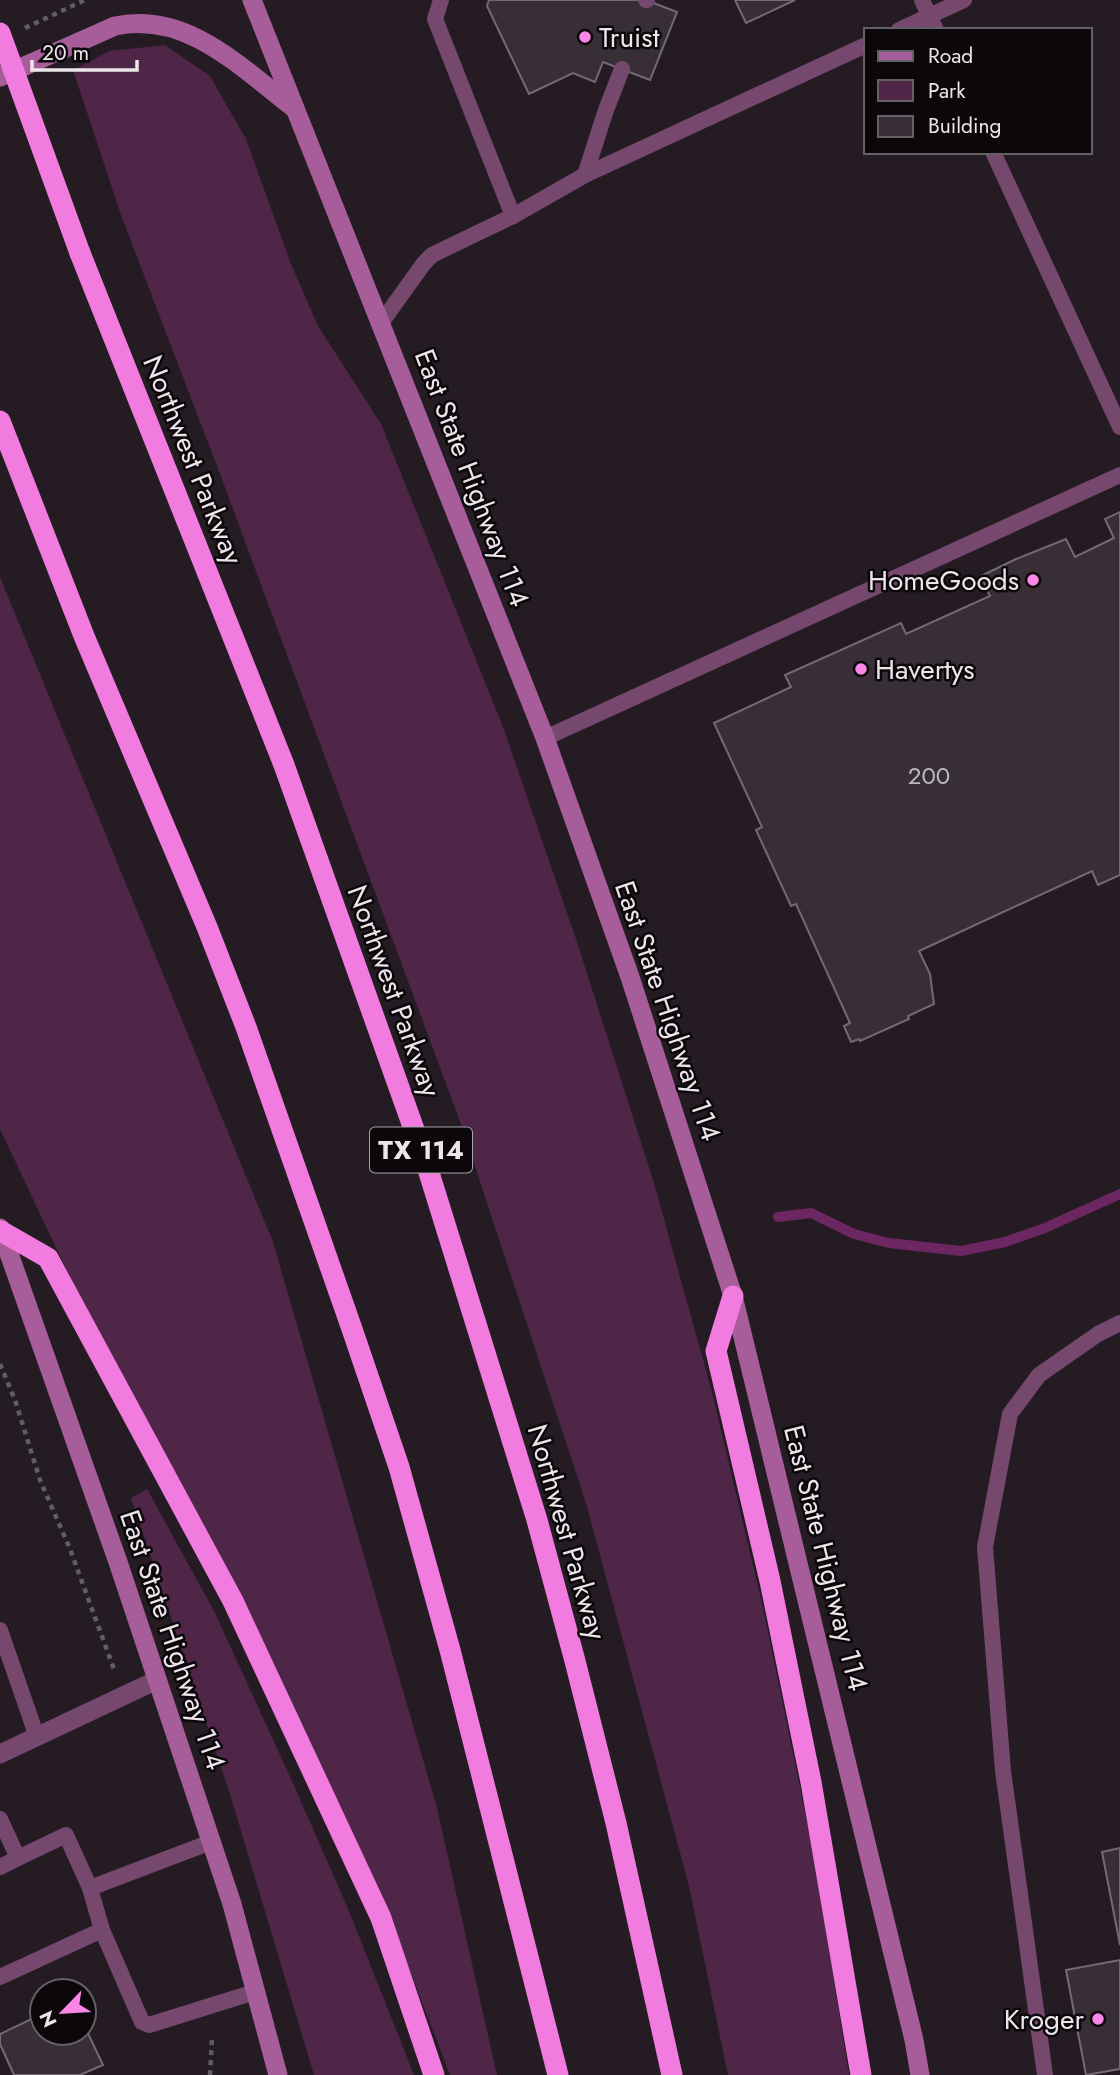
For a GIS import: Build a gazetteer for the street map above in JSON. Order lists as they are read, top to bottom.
{
  "streets": {
    "highway": ["Northwest Parkway", "TX 114"],
    "main road": ["East State Highway 114"]
  },
  "places": [
    "Truist",
    "HomeGoods",
    "Havertys",
    "Kroger"
  ],
  "house_numbers": ["200"],
  "legend": ["Road", "Park", "Building"],
  "scale_bar": "20 m",
  "north": "bottom left"
}
